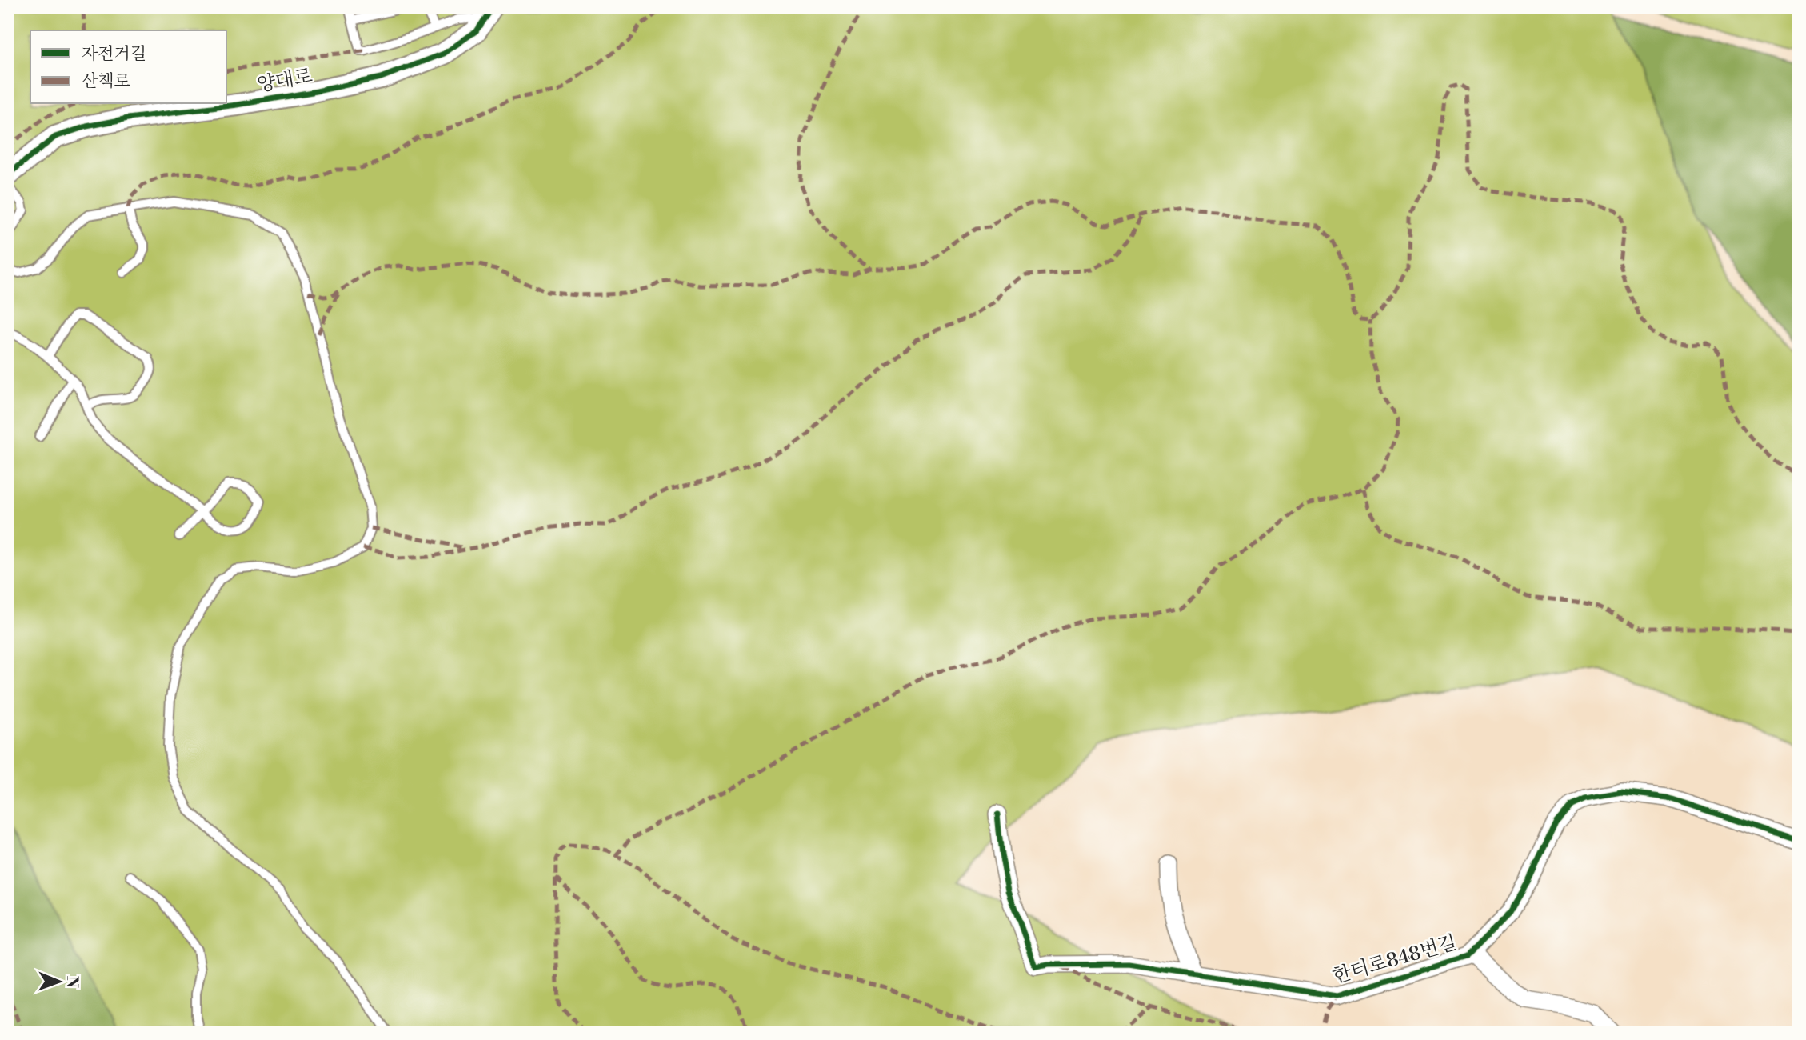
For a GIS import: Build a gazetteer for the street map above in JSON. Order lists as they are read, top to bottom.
{
  "streets": {
    "street": ["양대로", "한터로848번길"]
  },
  "legend": ["자전거길", "산책로"],
  "north": "right"
}
